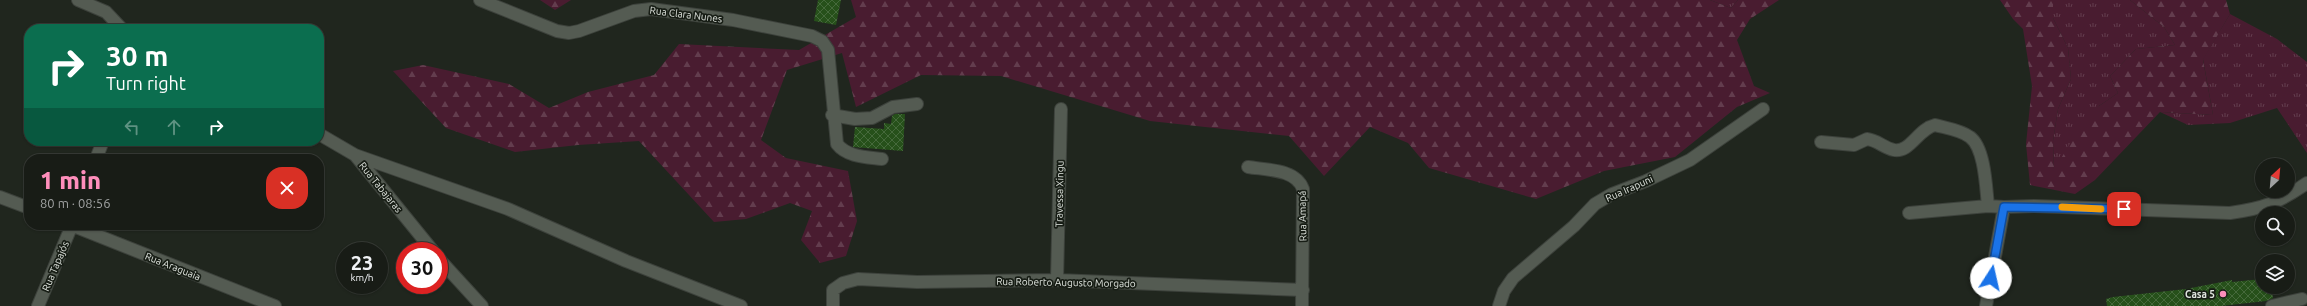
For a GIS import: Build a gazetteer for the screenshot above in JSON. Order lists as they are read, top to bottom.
{
  "streets": {
    "street": [
      "Rua Clara Nunes",
      "Rua Tabajaras",
      "Rua Irapuni",
      "Travessa Xingu",
      "Rua Amapá",
      "Rua Tapajós",
      "Rua Araguaia",
      "Rua Roberto Augusto Morgado"
    ]
  },
  "crossings": [
    ["Travessa Xingu", "Rua Roberto Augusto Morgado"],
    ["Rua Amapá", "Rua Roberto Augusto Morgado"]
  ],
  "places": ["Casa 5"],
  "north": "top right",
  "page": {
    "turn": ["30 m", "Turn right"],
    "heading": ["1 min", "80 m · 08:56"],
    "speed": "23 km/h",
    "limit": "30"
  }
}
